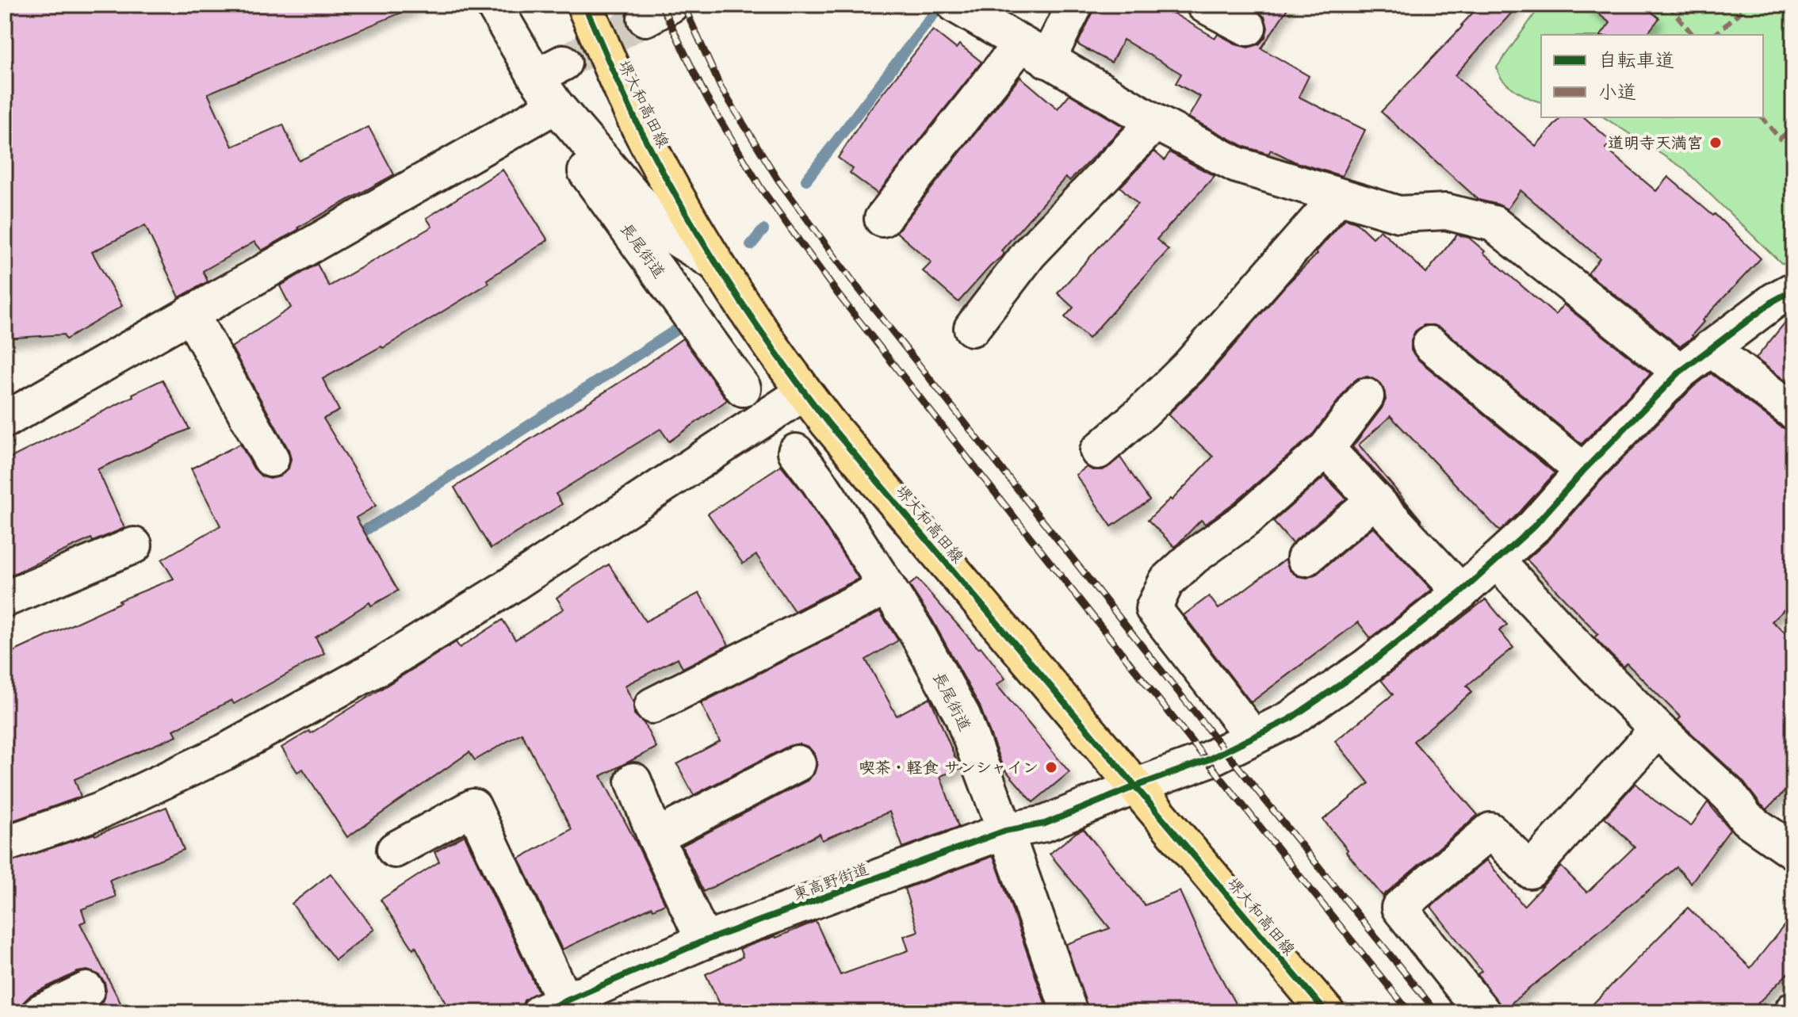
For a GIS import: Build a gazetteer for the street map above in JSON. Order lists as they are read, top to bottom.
{
  "streets": {
    "main road": ["堺大和高田線"],
    "street": ["長尾街道", "東高野街道"]
  },
  "crossings": [
    ["堺大和高田線", "東高野街道"],
    ["長尾街道", "東高野街道"]
  ],
  "places": ["道明寺天満宮", "喫茶・軽食 サンシャイン"],
  "legend": ["自転車道", "小道"]
}
